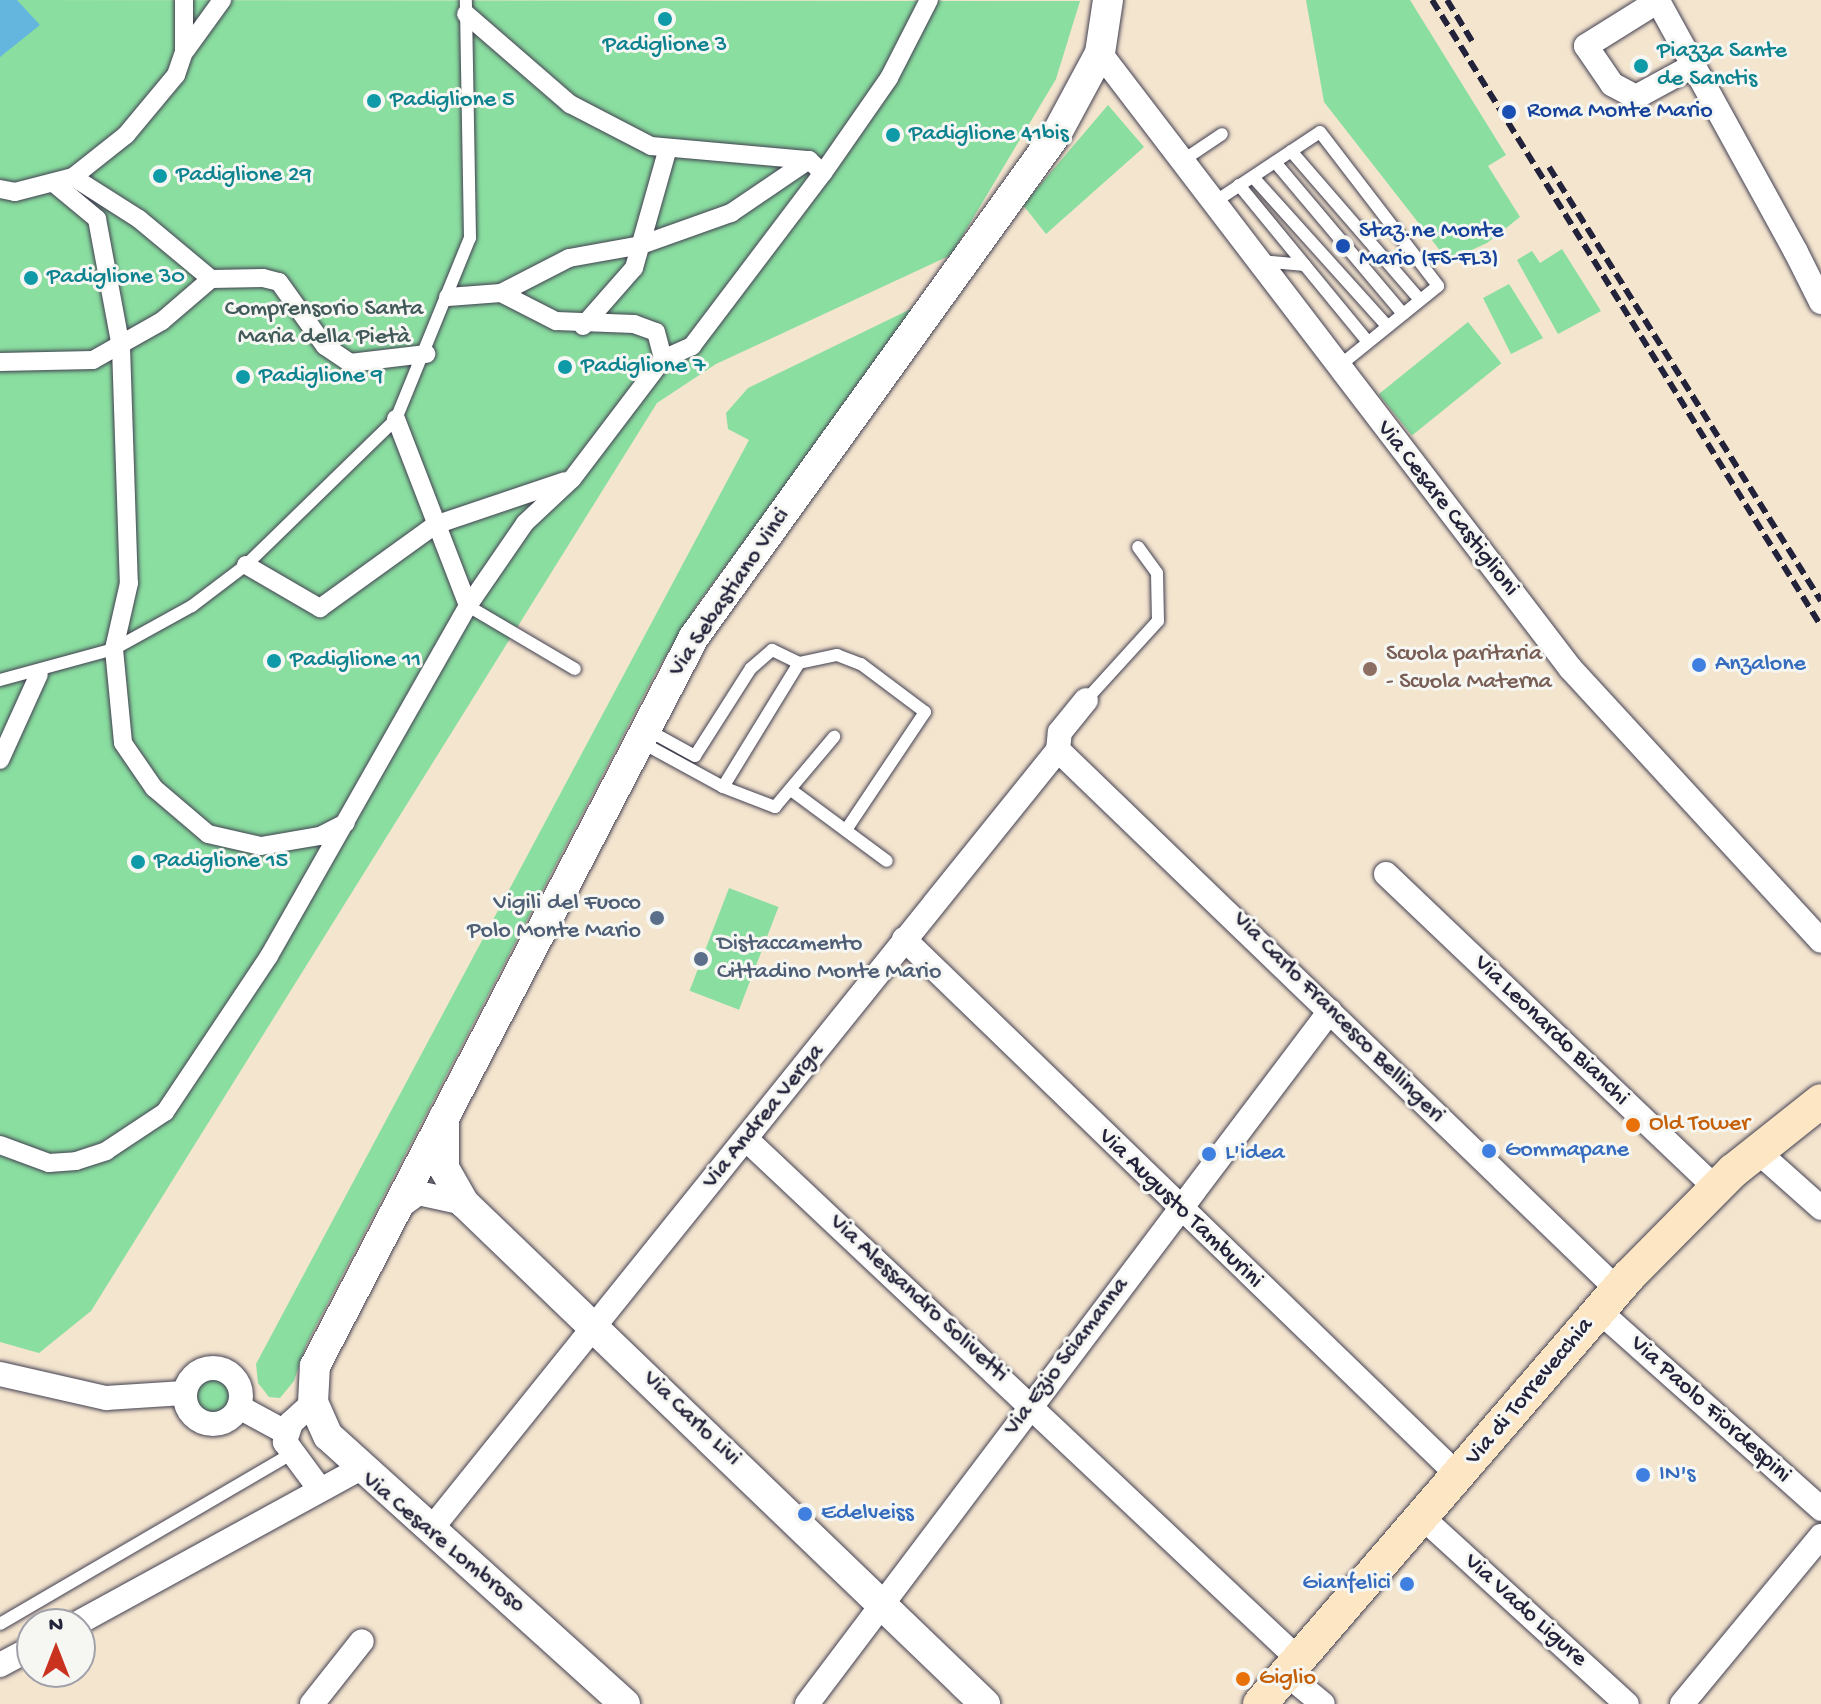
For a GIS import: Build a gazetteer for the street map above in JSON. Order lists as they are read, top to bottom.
{
  "streets": {
    "main road": ["Via di Torrevecchia"],
    "street": [
      "Via Cesare Castiglioni",
      "Via Sebastiano Vinci",
      "Via Carlo Francesco Bellingeri",
      "Via Leonardo Bianchi",
      "Via Andrea Verga",
      "Via Augusto Tamburini",
      "Via Alessandro Solivetti",
      "Via Ezio Sciamanna",
      "Via Paolo Fiordespini",
      "Via Carlo Livi",
      "Via Cesare Lombroso",
      "Via Vado Ligure"
    ]
  },
  "crossings": [
    ["Via Cesare Castiglioni", "Via Sebastiano Vinci"],
    ["Via Sebastiano Vinci", "Via Carlo Livi"],
    ["Via Carlo Francesco Bellingeri", "Via Andrea Verga"],
    ["Via Carlo Francesco Bellingeri", "Via Ezio Sciamanna"],
    ["Via Carlo Francesco Bellingeri", "Via di Torrevecchia"],
    ["Via Carlo Francesco Bellingeri", "Via Paolo Fiordespini"],
    ["Via Leonardo Bianchi", "Via di Torrevecchia"],
    ["Via Andrea Verga", "Via Augusto Tamburini"],
    ["Via Andrea Verga", "Via Alessandro Solivetti"],
    ["Via Andrea Verga", "Via Carlo Livi"],
    ["Via Andrea Verga", "Via Cesare Lombroso"],
    ["Via Augusto Tamburini", "Via Ezio Sciamanna"],
    ["Via Augusto Tamburini", "Via di Torrevecchia"],
    ["Via Alessandro Solivetti", "Via Ezio Sciamanna"],
    ["Via Alessandro Solivetti", "Via di Torrevecchia"],
    ["Via Ezio Sciamanna", "Via Carlo Livi"],
    ["Via di Torrevecchia", "Via Paolo Fiordespini"],
    ["Via di Torrevecchia", "Via Vado Ligure"]
  ],
  "parks": ["Comprensorio Santa Maria della Pietà"],
  "places": [
    "Padiglione 3",
    "Piazza Sante de Sanctis",
    "Padiglione 5",
    "Roma Monte Mario",
    "Padiglione 41bis",
    "Padiglione 29",
    "Staz.ne Monte Mario (FS-FL3)",
    "Padiglione 30",
    "Padiglione 7",
    "Padiglione 9",
    "Padiglione 11",
    "Anzalone",
    "Scuola paritaria - Scuola Materna",
    "Padiglione 15",
    "Vigili del Fuoco Polo Monte Mario",
    "Distaccamento Cittadino Monte Mario",
    "Old Tower",
    "Gommapane",
    "L'idea",
    "IN's",
    "Edelveiss",
    "Gianfelici",
    "Giglio"
  ],
  "north": "top"
}
